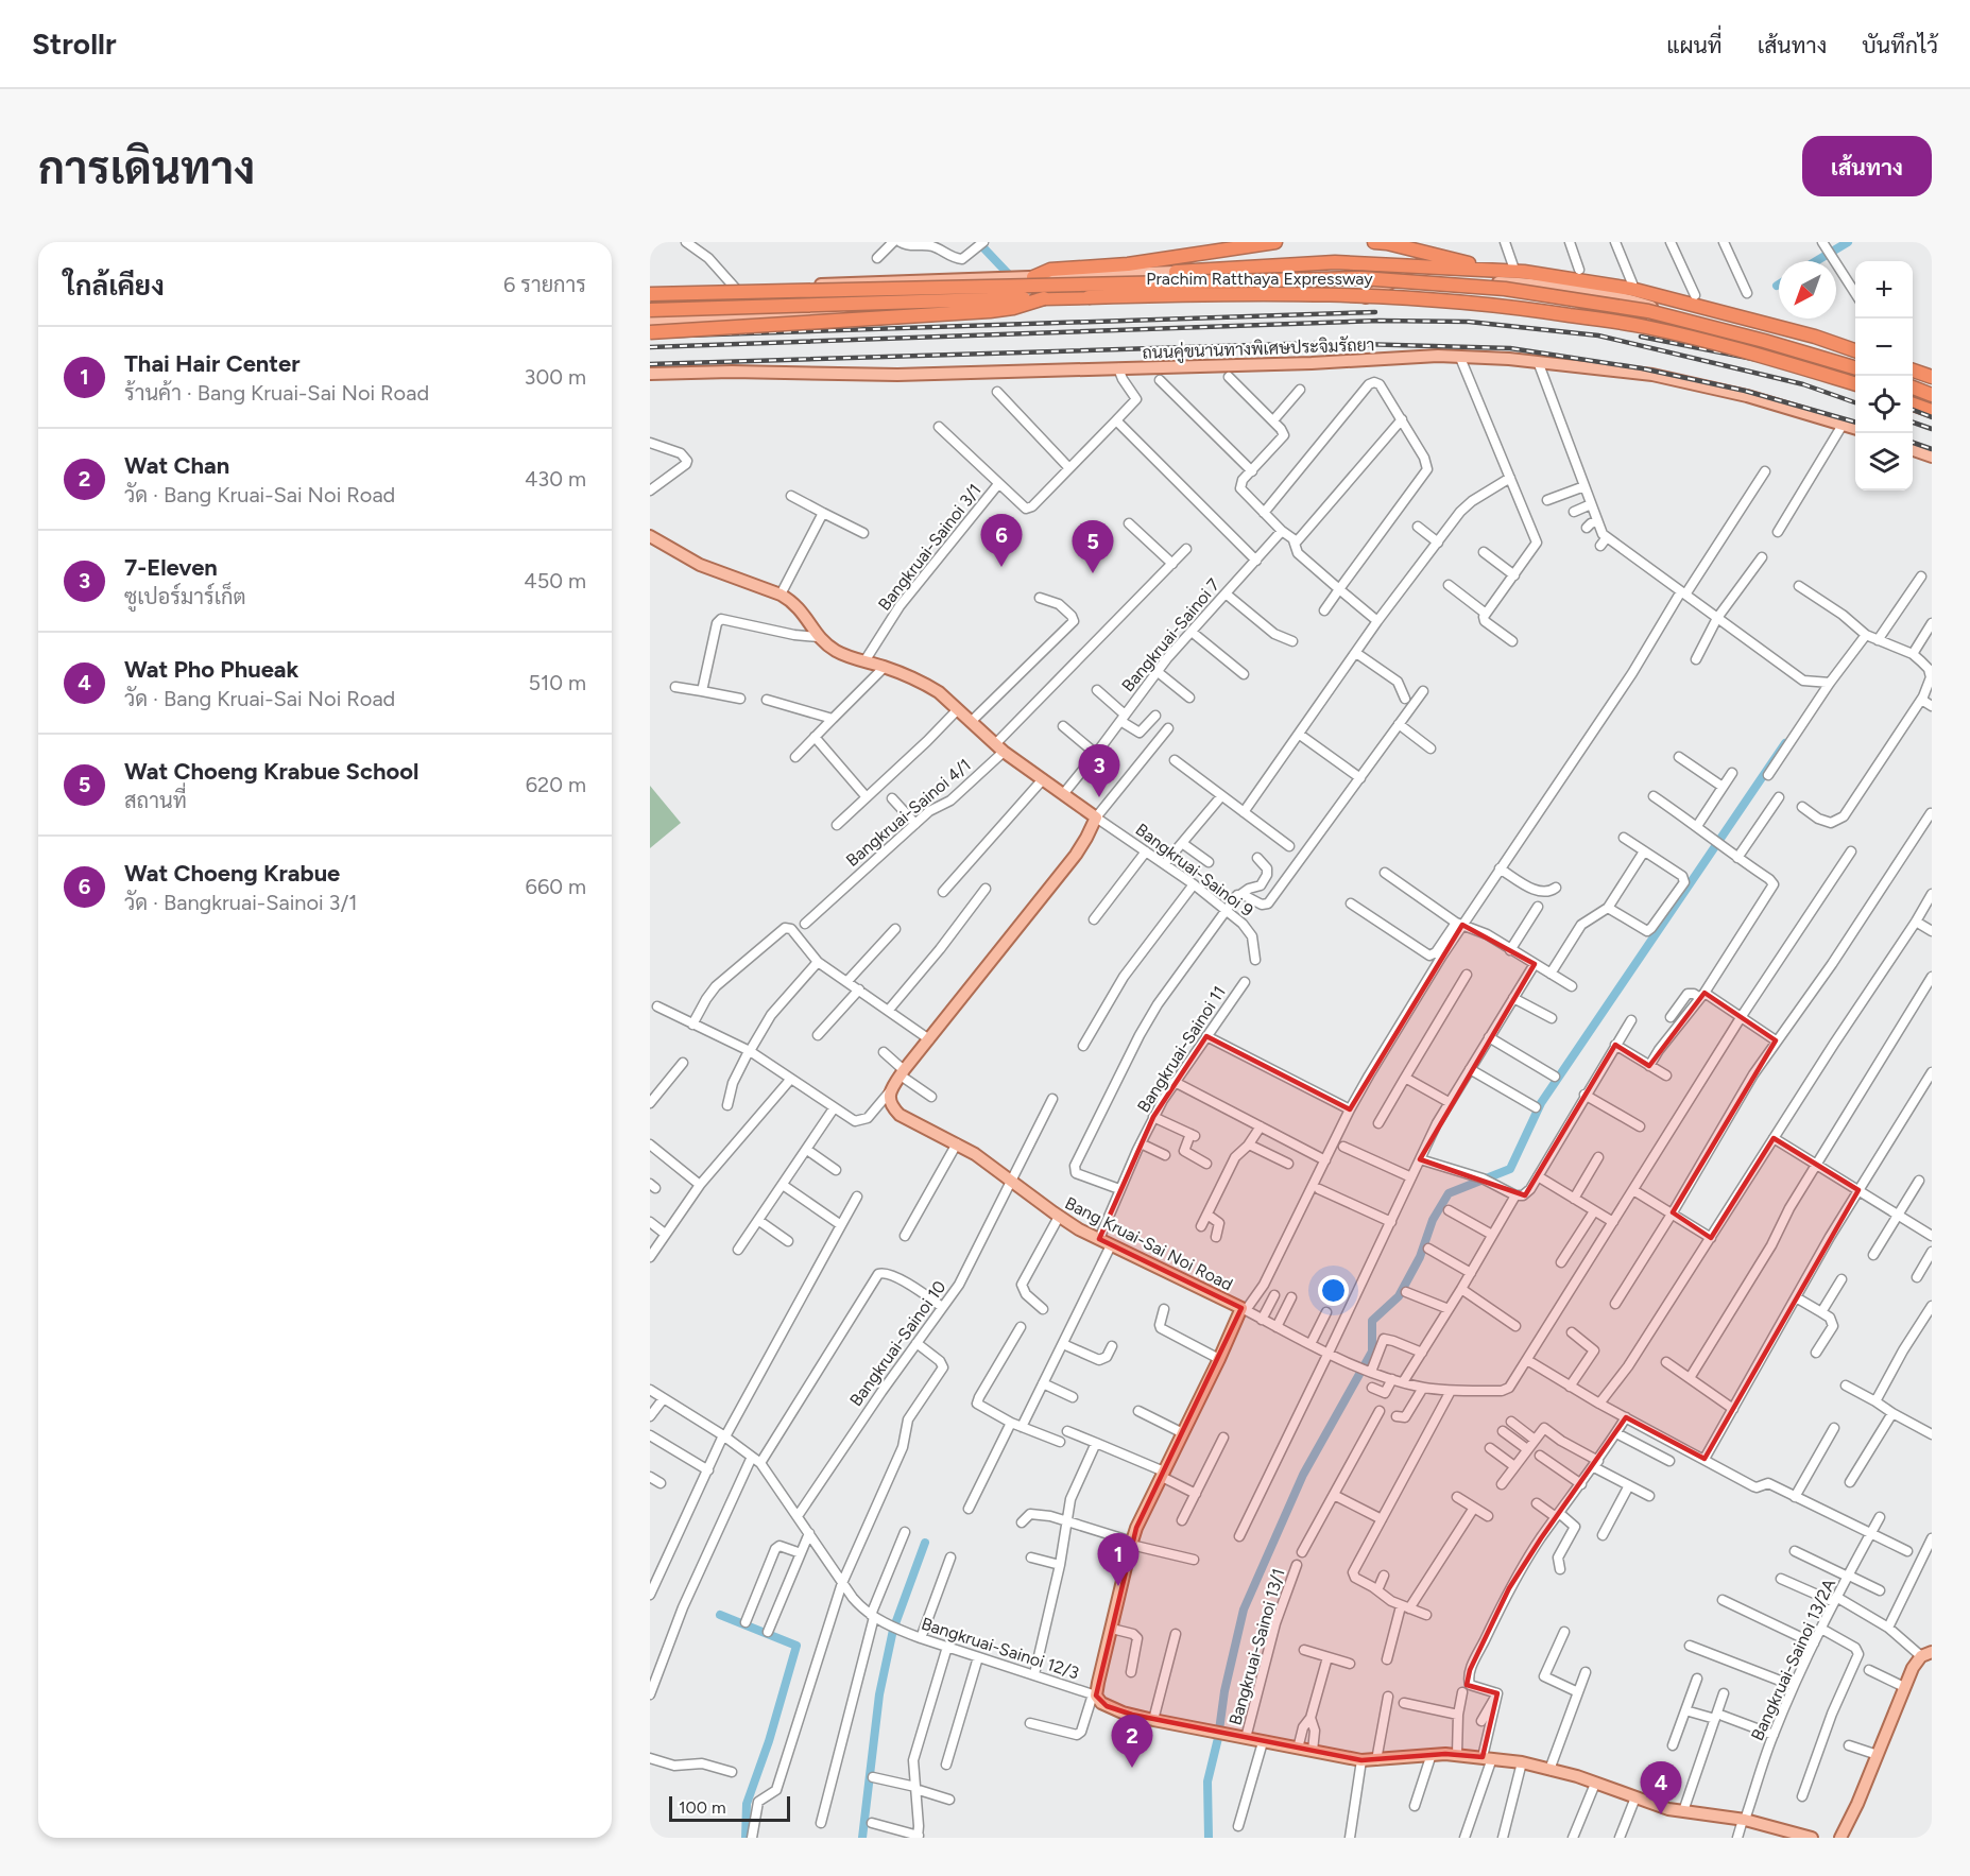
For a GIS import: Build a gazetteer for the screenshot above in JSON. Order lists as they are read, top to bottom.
{
  "streets": {
    "highway": ["Prachim Ratthaya Expressway"],
    "main road": ["ถนนคู่ขนานทางพิเศษประจิมรัถยา", "Bang Kruai-Sai Noi Road"],
    "street": [
      "Bangkruai-Sainoi 3/1",
      "Bangkruai-Sainoi 7",
      "Bangkruai-Sainoi 4/1",
      "Bangkruai-Sainoi 9",
      "Bangkruai-Sainoi 11",
      "Bangkruai-Sainoi 10",
      "Bangkruai-Sainoi 13/1",
      "Bangkruai-Sainoi 12/3",
      "Bangkruai-Sainoi 13/2A"
    ]
  },
  "crossings": [
    ["Bangkruai-Sainoi 11", "Bang Kruai-Sai Noi Road"],
    ["Bang Kruai-Sai Noi Road", "Bangkruai-Sainoi 10"],
    ["Bang Kruai-Sai Noi Road", "Bangkruai-Sainoi 12/3"],
    ["Bangkruai-Sainoi 10", "Bangkruai-Sainoi 12/3"]
  ],
  "scale_bar": "100 m",
  "north": "bottom left",
  "page": {
    "header": "Strollr",
    "nav": ["แผนที่", "เส้นทาง", "บันทึกไว้"],
    "title": "การเดินทาง",
    "buttons": "เส้นทาง",
    "heading": ["ใกล้เคียง", "6 รายการ"],
    "map_buttons": ["+", "−"],
    "list": [
      {
        "mark": "1",
        "name": "Thai Hair Center",
        "note": "ร้านค้า · Bang Kruai-Sai Noi Road",
        "value": "300 m"
      },
      {
        "mark": "2",
        "name": "Wat Chan",
        "note": "วัด · Bang Kruai-Sai Noi Road",
        "value": "430 m"
      },
      {
        "mark": "3",
        "name": "7-Eleven",
        "note": "ซูเปอร์มาร์เก็ต",
        "value": "450 m"
      },
      {
        "mark": "4",
        "name": "Wat Pho Phueak",
        "note": "วัด · Bang Kruai-Sai Noi Road",
        "value": "510 m"
      },
      {
        "mark": "5",
        "name": "Wat Choeng Krabue School",
        "note": "สถานที่",
        "value": "620 m"
      },
      {
        "mark": "6",
        "name": "Wat Choeng Krabue",
        "note": "วัด · Bangkruai-Sainoi 3/1",
        "value": "660 m"
      }
    ],
    "pins": [
      "6",
      "5",
      "3",
      "1",
      "2",
      "4"
    ],
    "scale": "100 m"
  }
}
